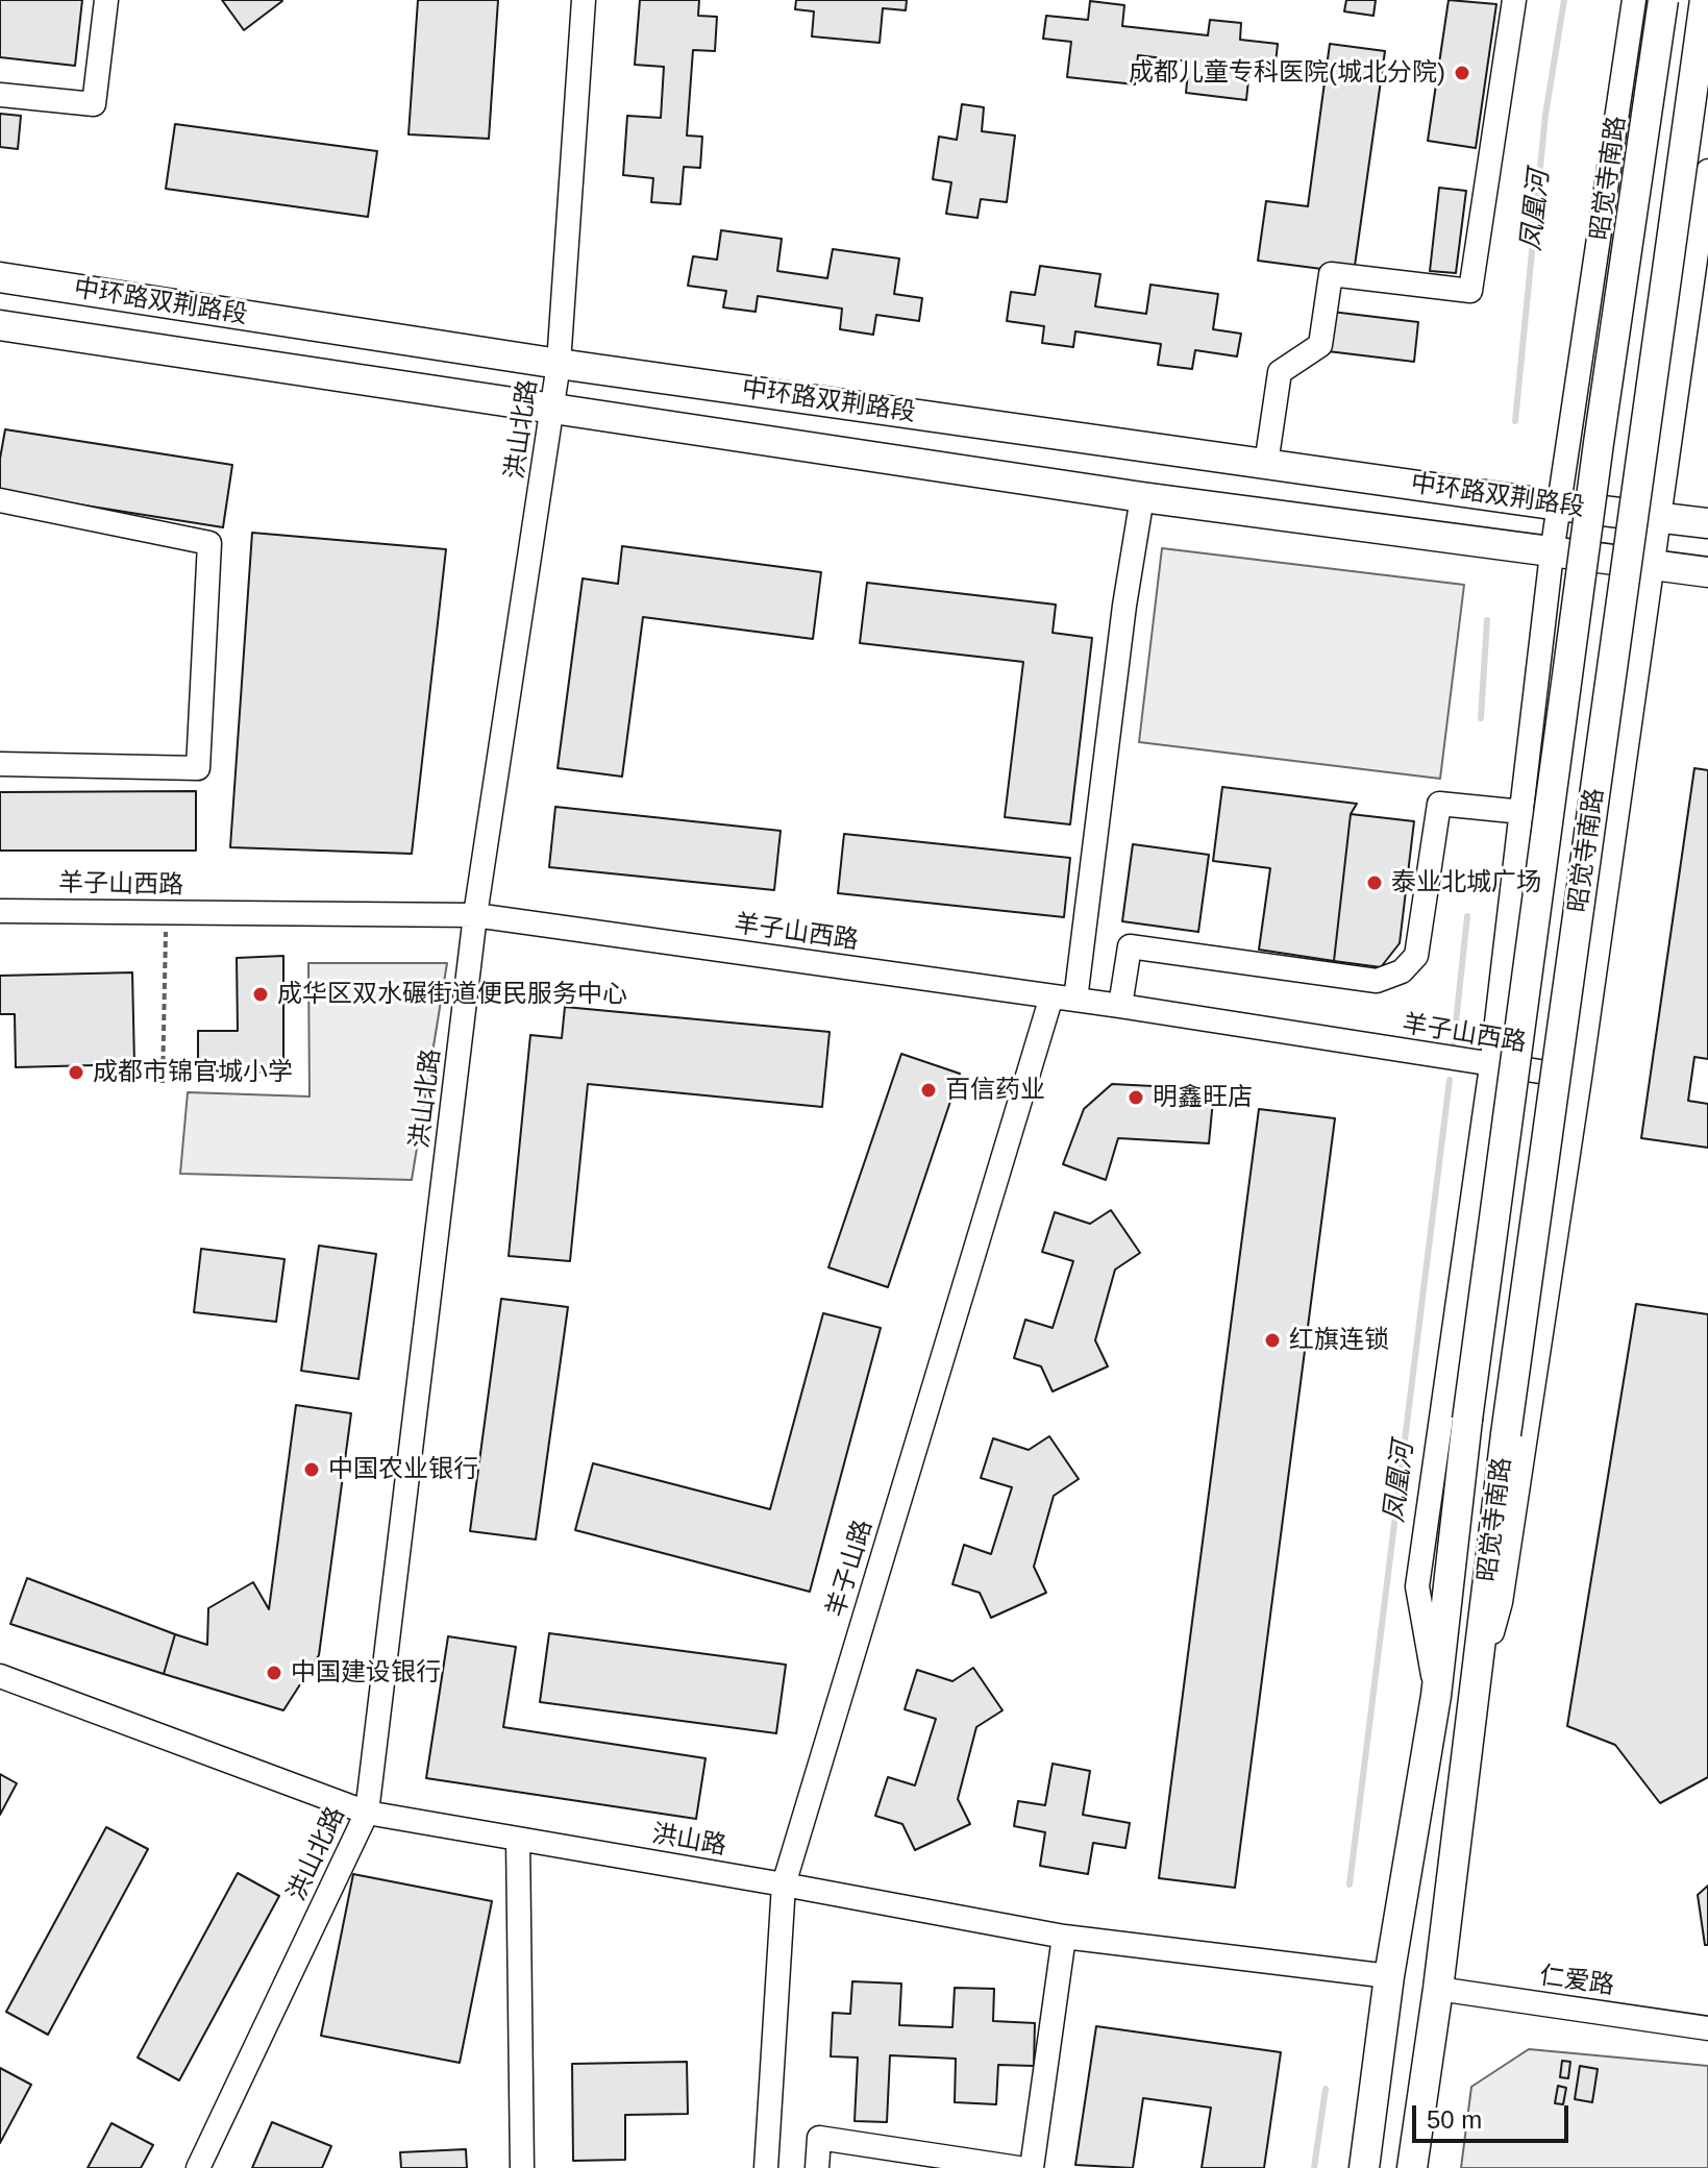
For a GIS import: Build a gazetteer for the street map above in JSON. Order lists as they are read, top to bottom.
{
  "streets": {
    "main road": ["昭觉寺南路", "中环路双荆路段"],
    "street": [
      "洪山北路",
      "羊子山西路",
      "羊子山路",
      "洪山路",
      "仁爱路"
    ]
  },
  "crossings": [
    ["昭觉寺南路", "中环路双荆路段"],
    ["昭觉寺南路", "羊子山西路"],
    ["昭觉寺南路", "洪山路"],
    ["昭觉寺南路", "仁爱路"],
    ["中环路双荆路段", "洪山北路"],
    ["洪山北路", "羊子山西路"],
    ["洪山北路", "洪山路"],
    ["羊子山西路", "羊子山路"],
    ["羊子山路", "洪山路"]
  ],
  "water": ["凤凰河"],
  "places": [
    "成都儿童专科医院(城北分院)",
    "泰业北城广场",
    "成华区双水碾街道便民服务中心",
    "成都市锦官城小学",
    "百信药业",
    "明鑫旺店",
    "红旗连锁",
    "中国农业银行",
    "中国建设银行"
  ],
  "scale_bar": "50 m"
}
